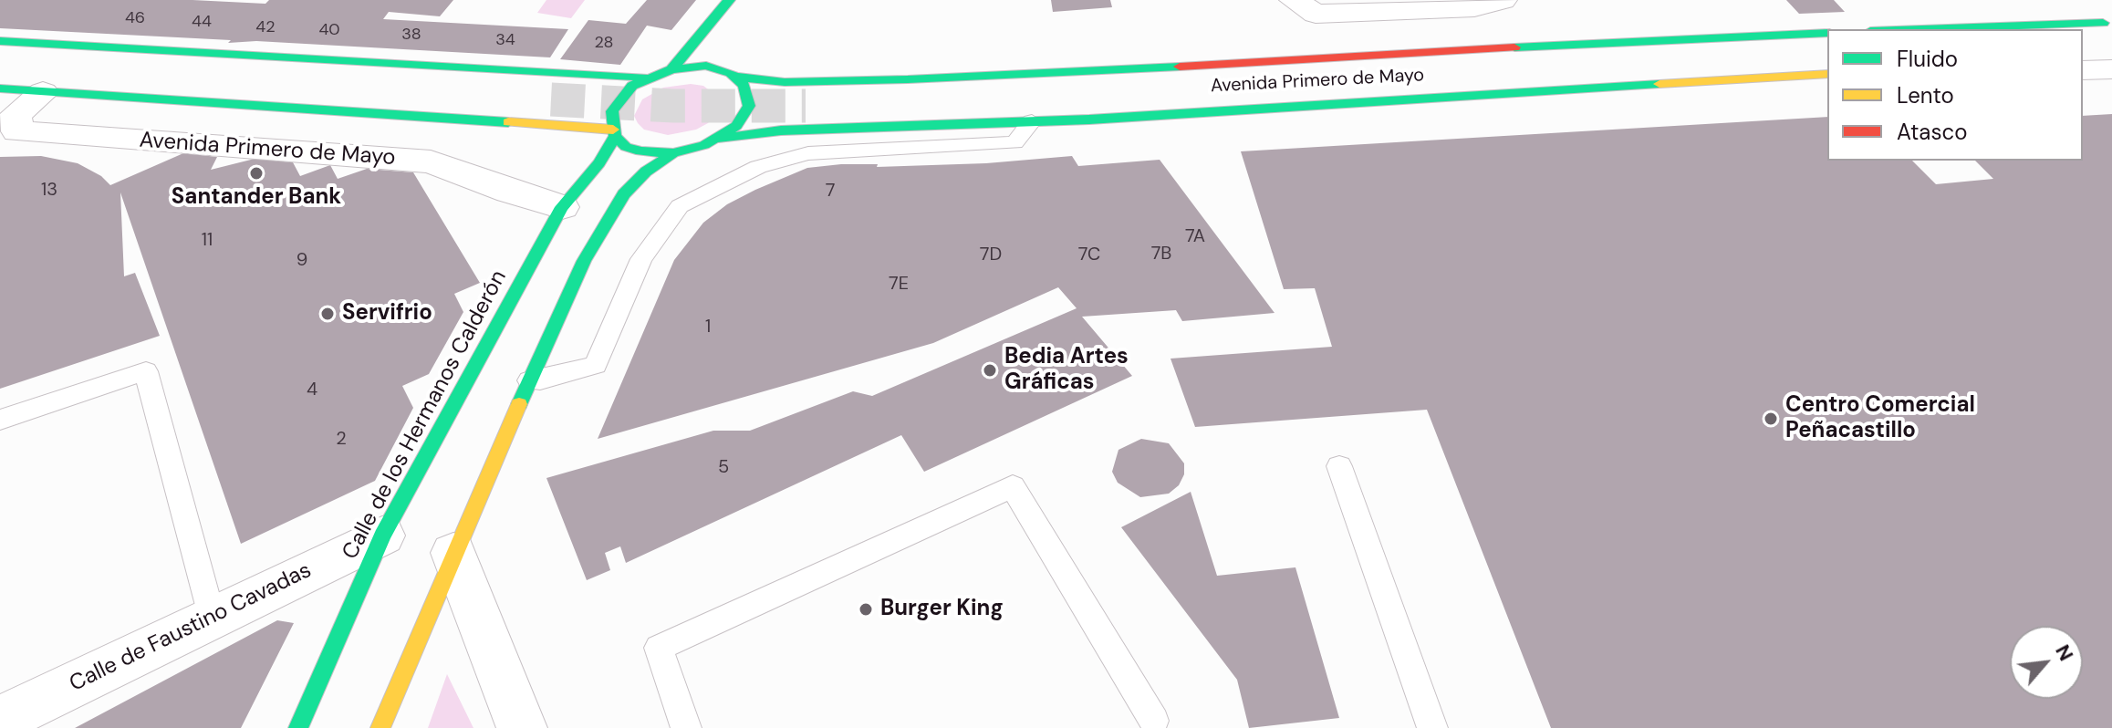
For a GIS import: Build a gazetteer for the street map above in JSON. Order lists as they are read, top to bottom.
{
  "streets": {
    "main road": ["Calle de los Hermanos Calderón"],
    "street": ["Avenida Primero de Mayo", "Calle de Faustino Cavadas"]
  },
  "crossings": [
    ["Avenida Primero de Mayo", "Calle de los Hermanos Calderón"],
    ["Calle de los Hermanos Calderón", "Calle de Faustino Cavadas"]
  ],
  "places": [
    "Santander Bank",
    "Servifrio",
    "Bedia Artes Gráficas",
    "Centro Comercial Peñacastillo",
    "Burger King"
  ],
  "house_numbers": [
    "46",
    "44",
    "42",
    "40",
    "38",
    "34",
    "28",
    "13",
    "7",
    "7A",
    "11",
    "7B",
    "7D",
    "7C",
    "9",
    "7E",
    "1",
    "4",
    "2",
    "5"
  ],
  "legend": ["Fluido", "Lento", "Atasco"],
  "north": "top right"
}
